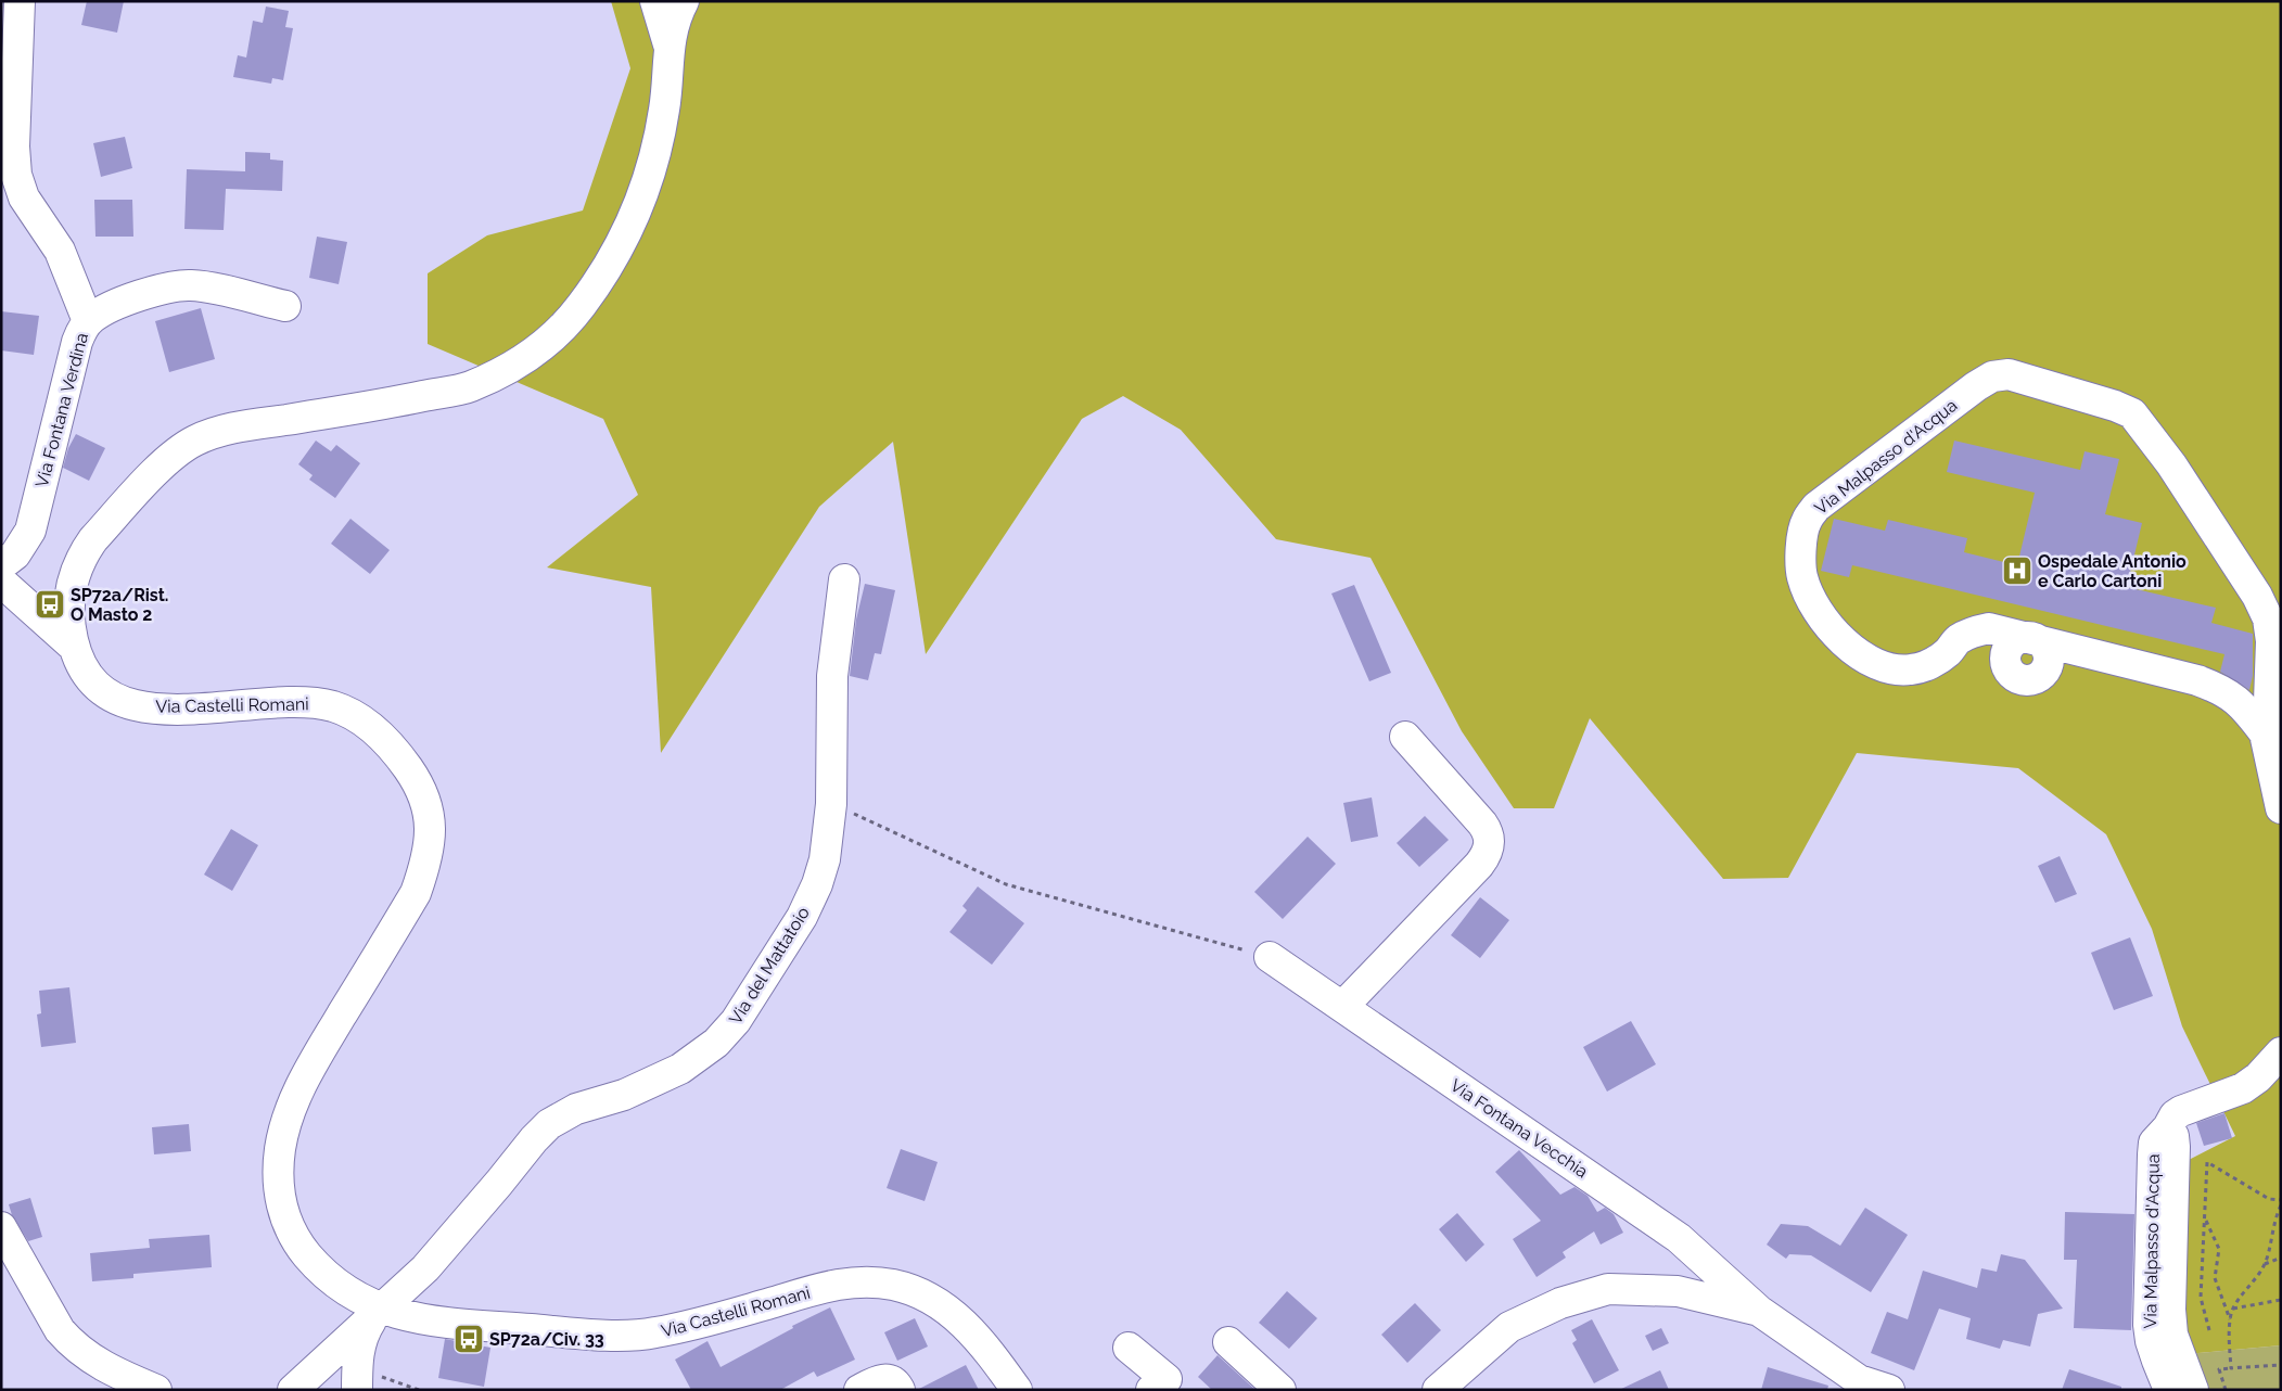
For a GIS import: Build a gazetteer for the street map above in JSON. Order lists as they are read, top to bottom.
{
  "streets": {
    "street": [
      "Via Fontana Verdina",
      "Via Malpasso d'Acqua",
      "Via Castelli Romani",
      "Via del Mattatoio",
      "Via Fontana Vecchia"
    ]
  },
  "crossings": [
    ["Via Castelli Romani", "Via del Mattatoio"]
  ],
  "places": {
    "hospital": ["Ospedale Antonio e Carlo Cartoni"],
    "bus stop": ["SP72a/Rist. O Masto 2", "SP72a/Civ. 33"]
  }
}
